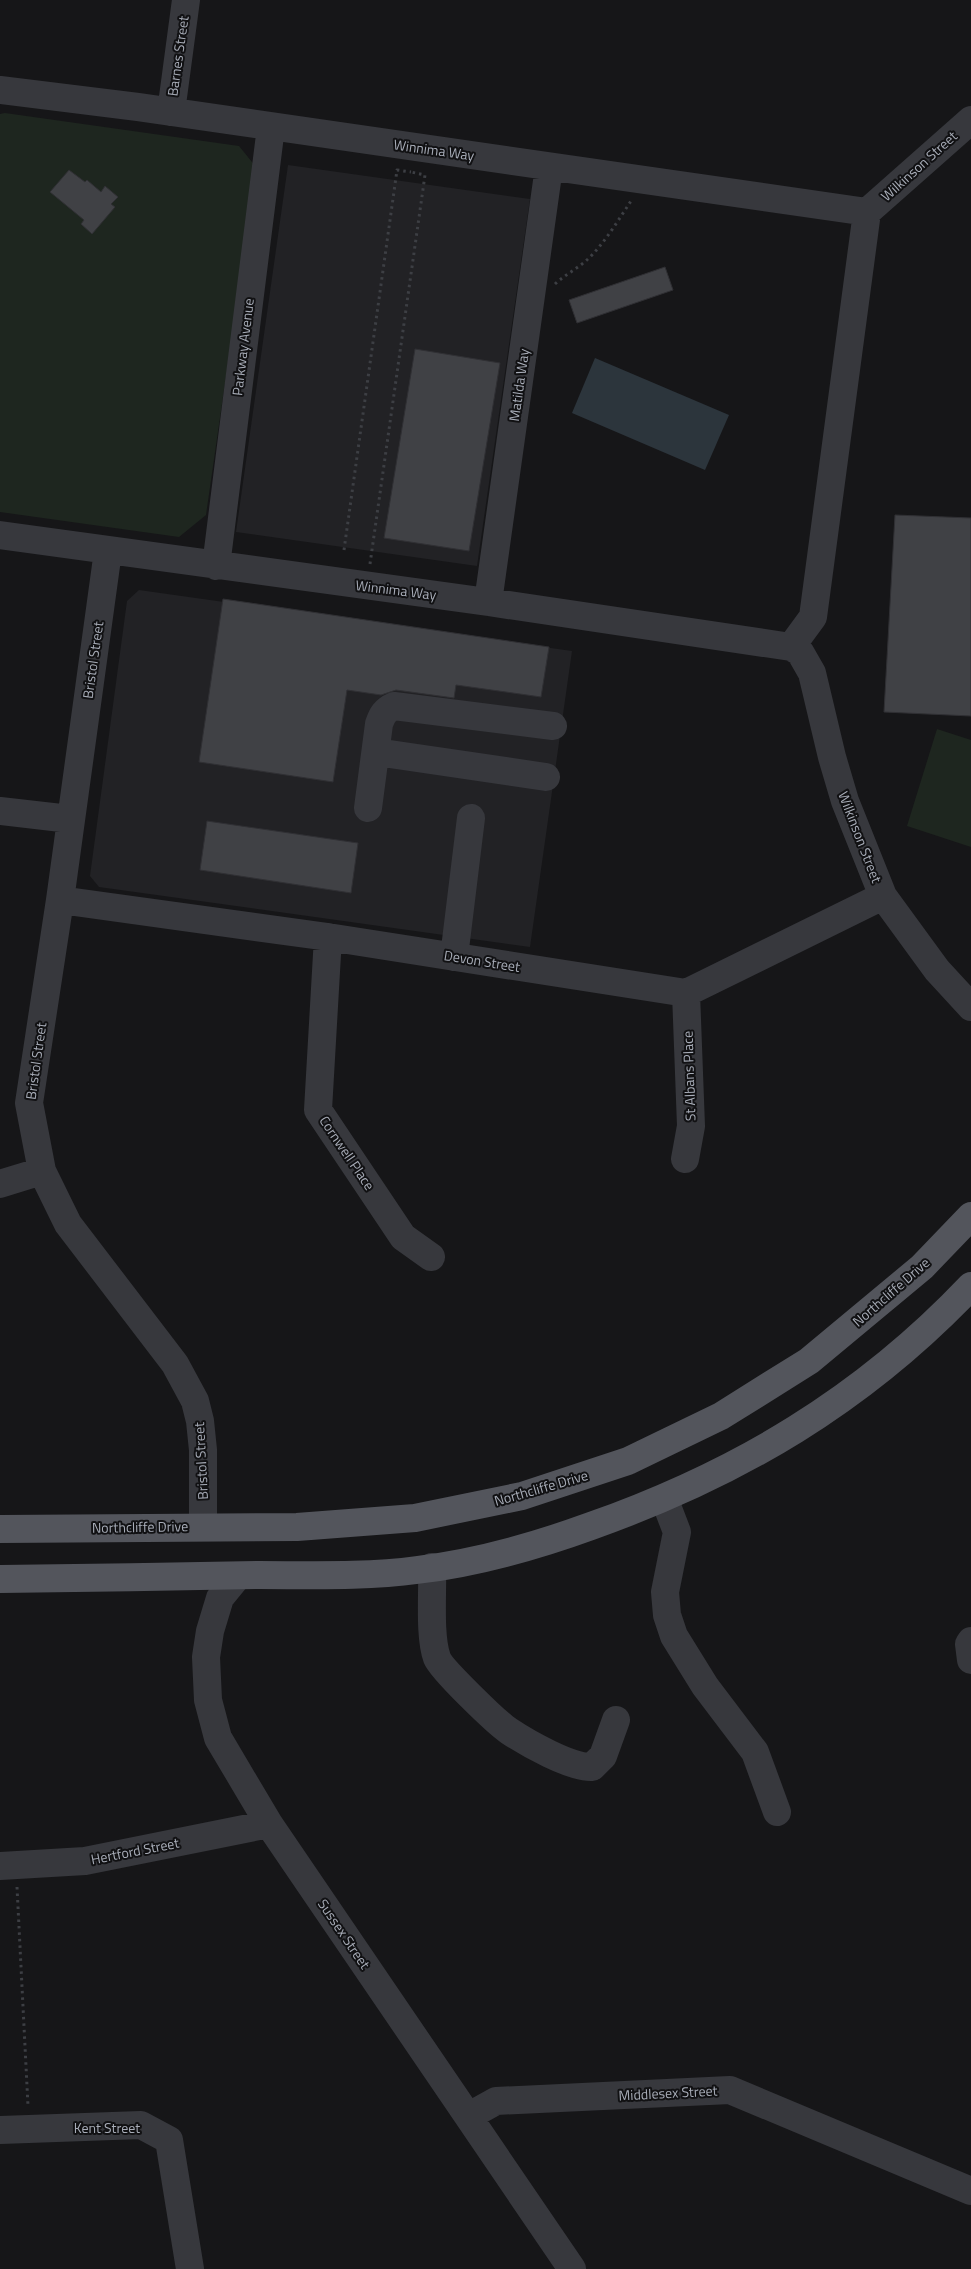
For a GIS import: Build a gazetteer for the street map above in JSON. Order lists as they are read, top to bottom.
{
  "streets": {
    "main road": ["Northcliffe Drive"],
    "street": [
      "Barnes Street",
      "Winnima Way",
      "Wilkinson Street",
      "Parkway Avenue",
      "Matilda Way",
      "Bristol Street",
      "Devon Street",
      "St Albans Place",
      "Cornwell Place",
      "Hertford Street",
      "Sussex Street",
      "Middlesex Street",
      "Kent Street"
    ]
  },
  "crossings": [
    ["Barnes Street", "Winnima Way"],
    ["Winnima Way", "Wilkinson Street"],
    ["Winnima Way", "Parkway Avenue"],
    ["Winnima Way", "Matilda Way"],
    ["Winnima Way", "Bristol Street"],
    ["Bristol Street", "Devon Street"],
    ["Bristol Street", "Northcliffe Drive"],
    ["Devon Street", "St Albans Place"],
    ["Devon Street", "Cornwell Place"],
    ["Hertford Street", "Sussex Street"],
    ["Sussex Street", "Middlesex Street"]
  ]
}
